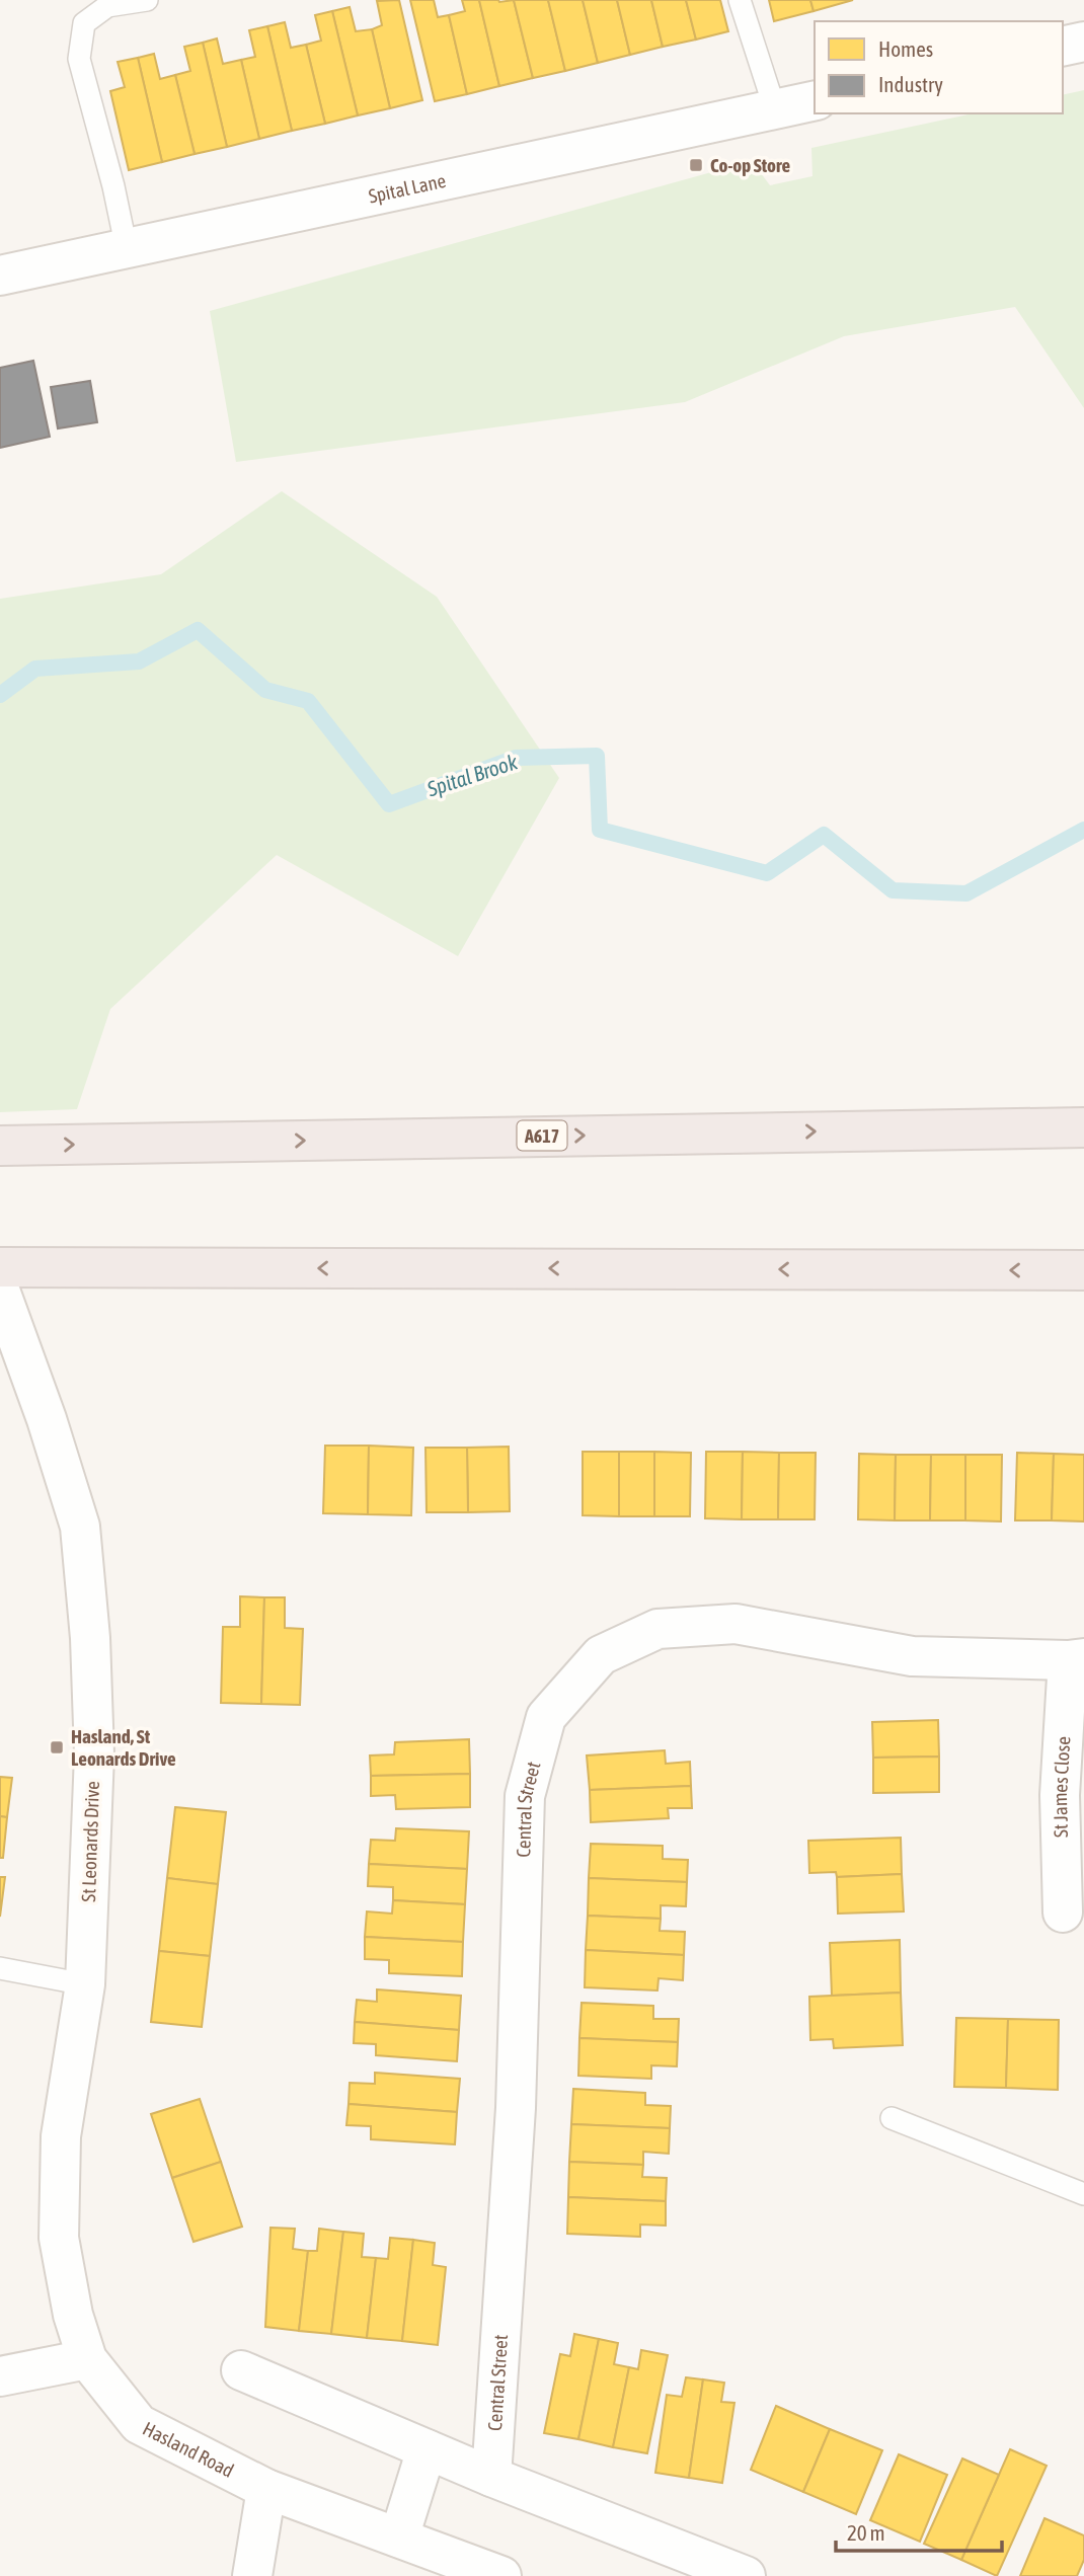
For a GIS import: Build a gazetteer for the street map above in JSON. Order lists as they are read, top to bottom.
{
  "streets": {
    "highway": ["A617"],
    "street": [
      "Spital Lane",
      "St James Close",
      "Central Street",
      "St Leonards Drive",
      "Hasland Road"
    ]
  },
  "crossings": [
    ["St James Close", "Central Street"],
    ["St Leonards Drive", "Hasland Road"]
  ],
  "water": ["Spital Brook"],
  "places": {
    "transit": ["Co-op Store", "Hasland, St Leonards Drive"]
  },
  "legend": ["Homes", "Industry"],
  "scale_bar": "20 m"
}
